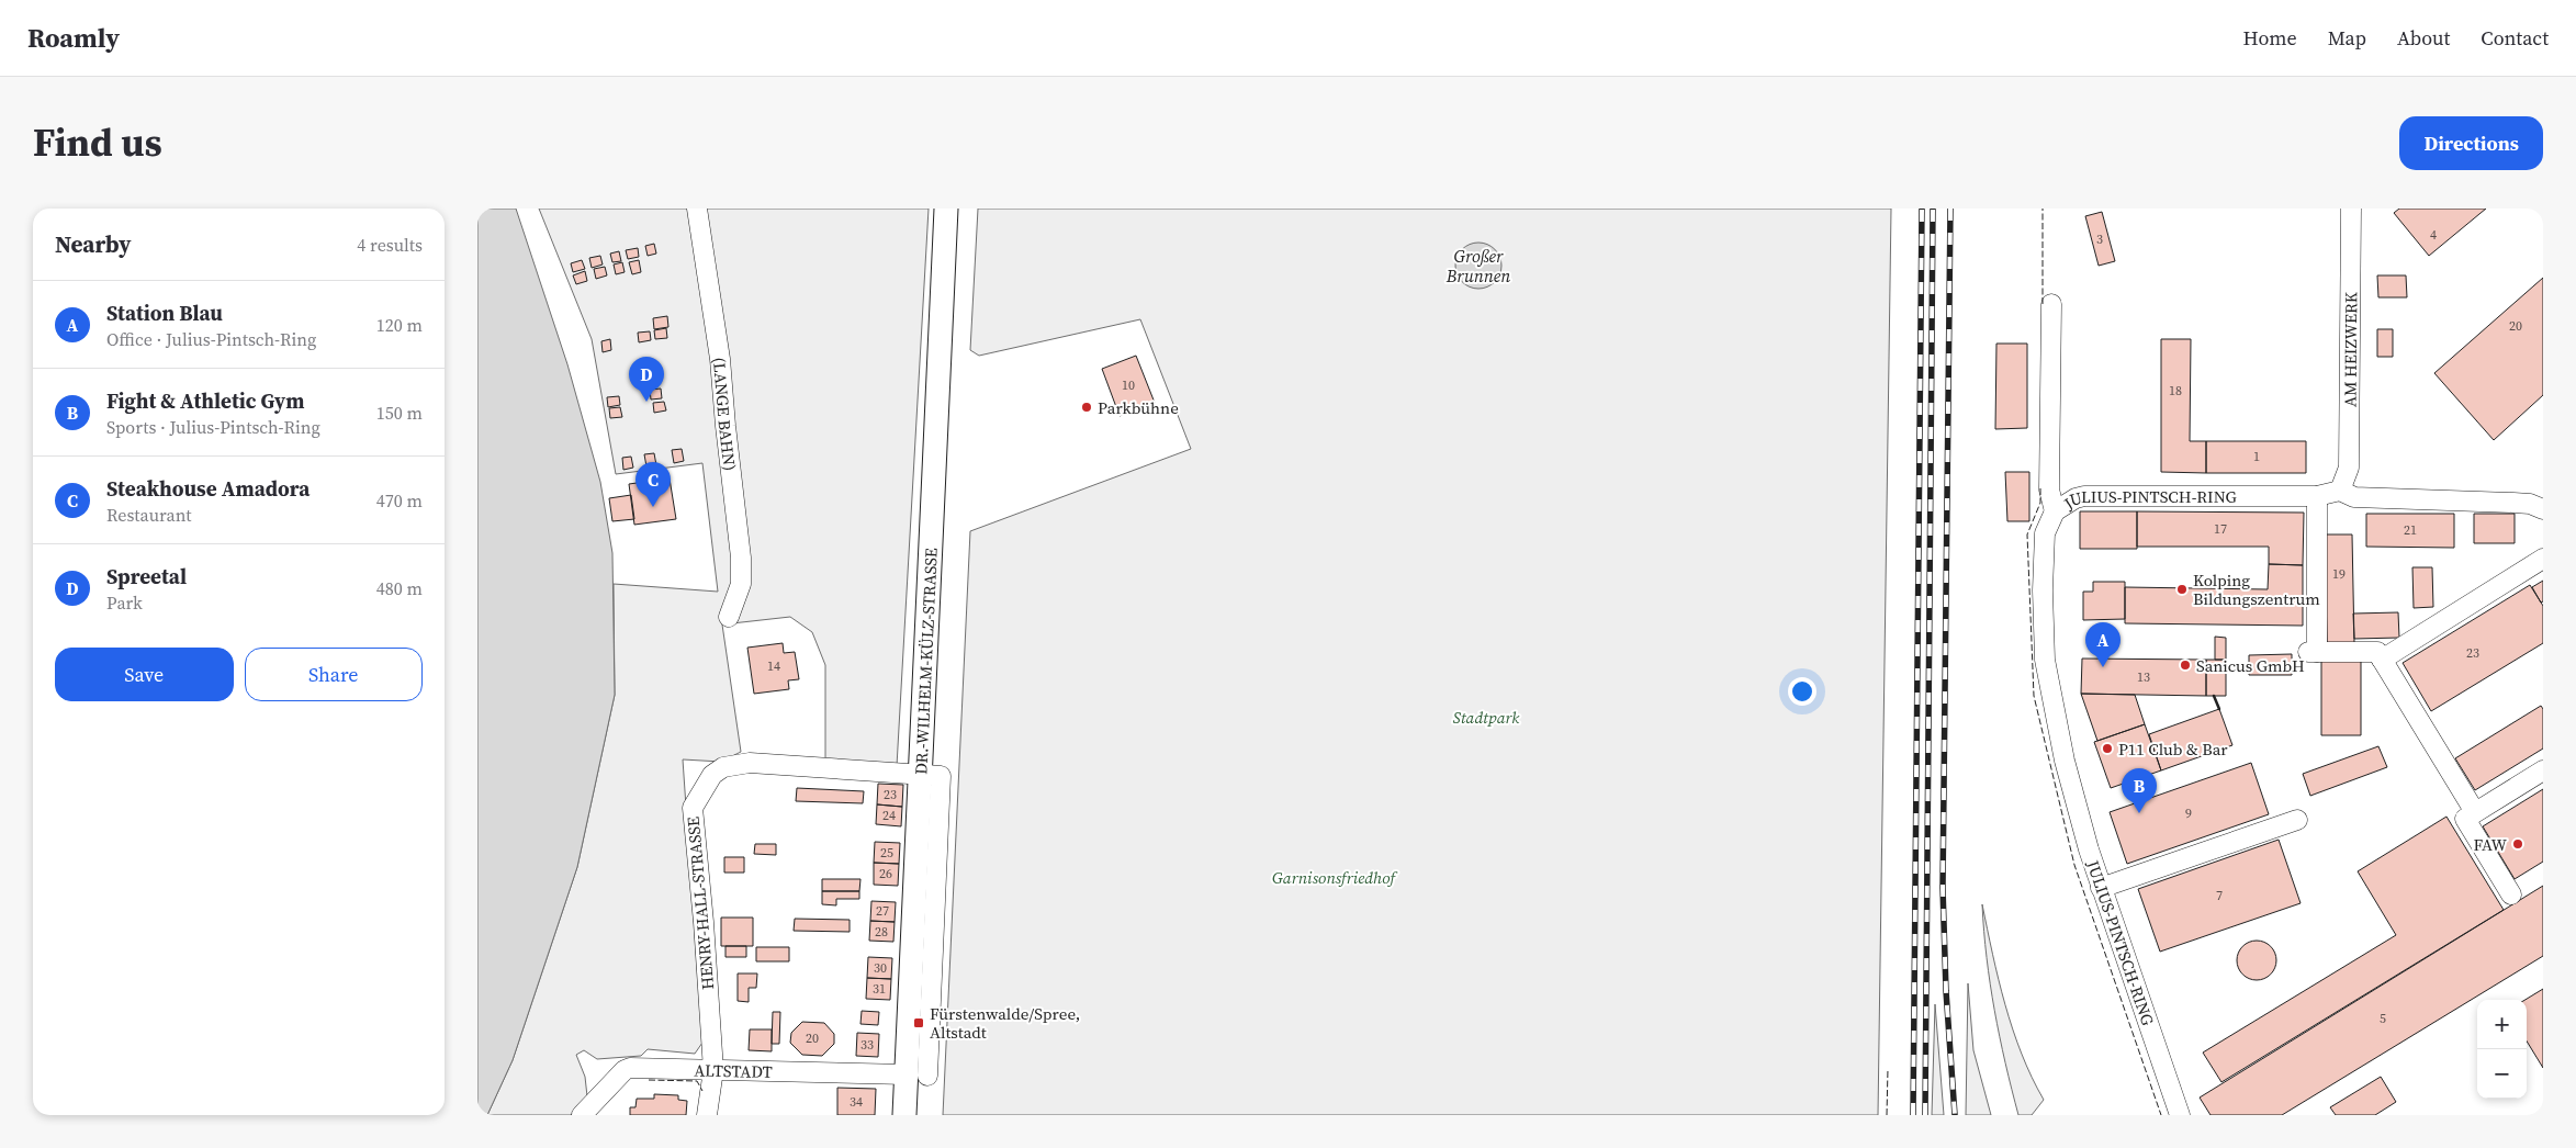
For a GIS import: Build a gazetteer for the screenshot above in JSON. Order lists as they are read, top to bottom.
{
  "streets": {
    "main road": ["DR.-WILHELM-KÜLZ-STRASSE"],
    "street": [
      "AM HEIZWERK",
      "(LANGE BAHN)",
      "JULIUS-PINTSCH-RING",
      "HENRY-HALL-STRASSE",
      "ALTSTADT"
    ]
  },
  "crossings": [
    ["AM HEIZWERK", "JULIUS-PINTSCH-RING"],
    ["DR.-WILHELM-KÜLZ-STRASSE", "HENRY-HALL-STRASSE"],
    ["DR.-WILHELM-KÜLZ-STRASSE", "ALTSTADT"],
    ["HENRY-HALL-STRASSE", "ALTSTADT"]
  ],
  "water": ["Großer Brunnen"],
  "parks": ["Stadtpark", "Garnisonsfriedhof"],
  "places": {
    "other": [
      "Parkbühne",
      "Kolping Bildungszentrum",
      "Sanicus GmbH",
      "P11 Club & Bar",
      "FAW"
    ],
    "transit": ["Fürstenwalde/Spree, Altstadt"]
  },
  "house_numbers": [
    "4",
    "3",
    "20",
    "10",
    "18",
    "1",
    "17",
    "21",
    "19",
    "23",
    "14",
    "13",
    "23",
    "9",
    "24",
    "25",
    "26",
    "7",
    "27",
    "28",
    "30",
    "31",
    "5",
    "20",
    "33",
    "34"
  ],
  "page": {
    "header": "Roamly",
    "nav": [
      "Home",
      "Map",
      "About",
      "Contact"
    ],
    "title": "Find us",
    "buttons": [
      "Directions",
      ["Save", "Share"]
    ],
    "heading": ["Nearby", "4 results"],
    "list": [
      {
        "mark": "A",
        "name": "Station Blau",
        "note": "Office · Julius-Pintsch-Ring",
        "value": "120 m"
      },
      {
        "mark": "B",
        "name": "Fight & Athletic Gym",
        "note": "Sports · Julius-Pintsch-Ring",
        "value": "150 m"
      },
      {
        "mark": "C",
        "name": "Steakhouse Amadora",
        "note": "Restaurant",
        "value": "470 m"
      },
      {
        "mark": "D",
        "name": "Spreetal",
        "note": "Park",
        "value": "480 m"
      }
    ],
    "pins": [
      "D",
      "C",
      "A",
      "B"
    ],
    "map_buttons": ["+", "−"]
  }
}
